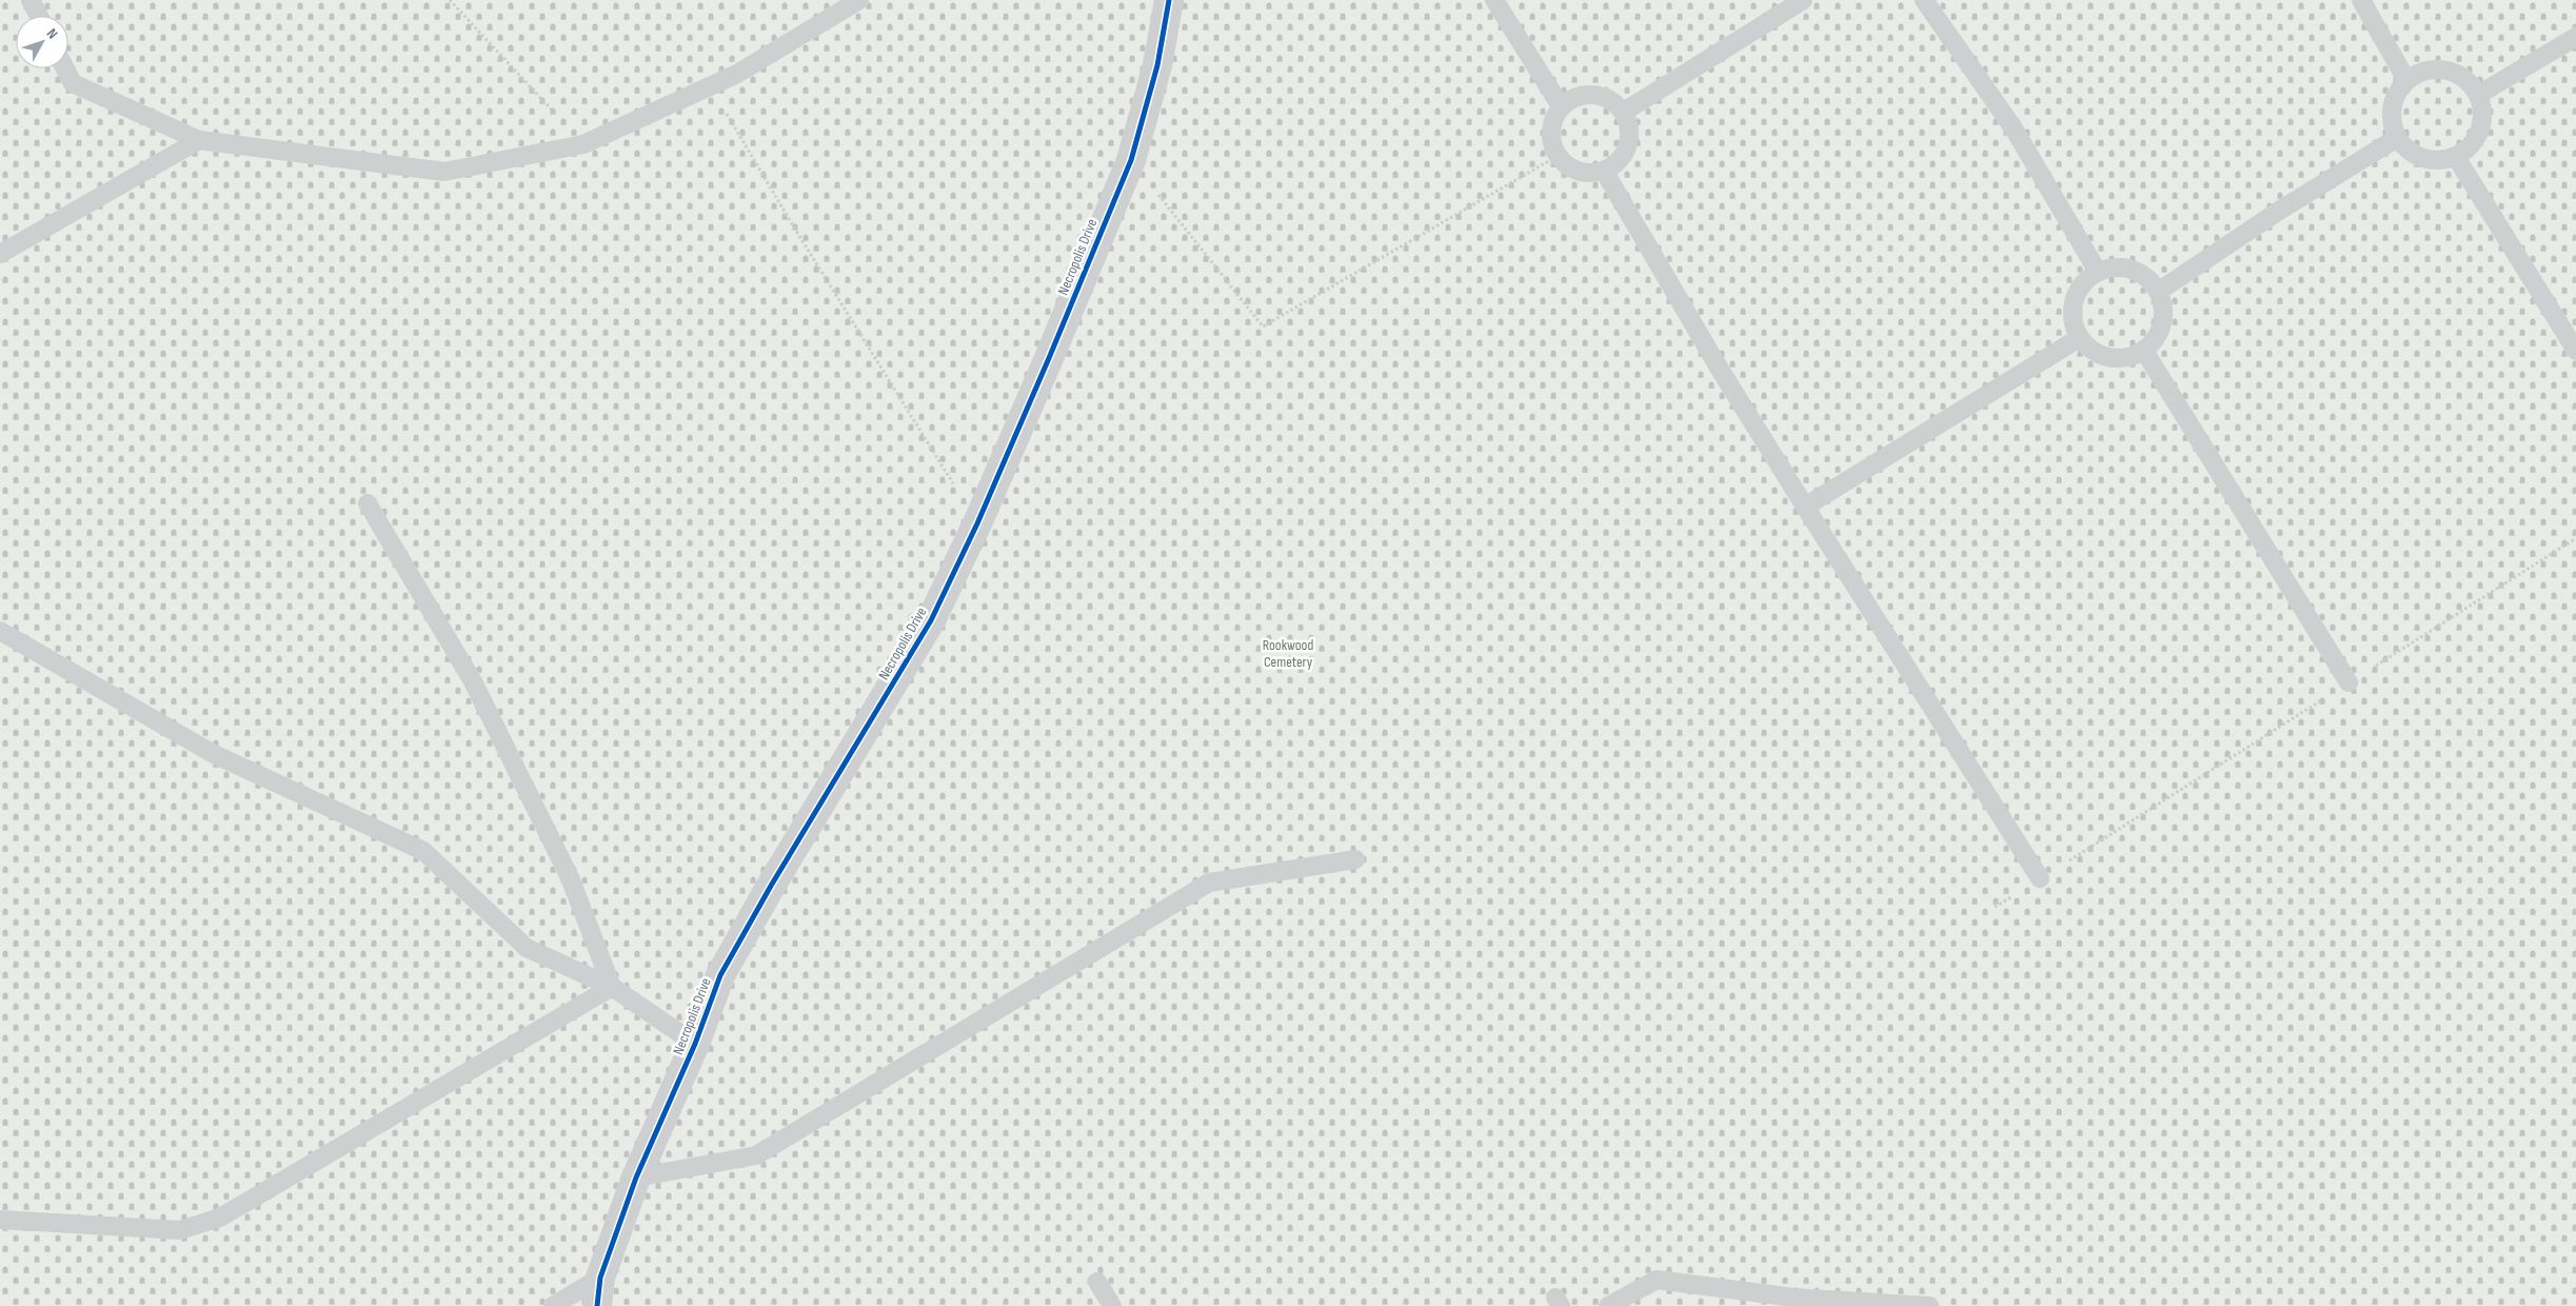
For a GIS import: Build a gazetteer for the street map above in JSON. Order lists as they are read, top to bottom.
{
  "streets": {
    "street": ["Necropolis Drive"]
  },
  "parks": ["Rookwood Cemetery"],
  "north": "top right"
}
